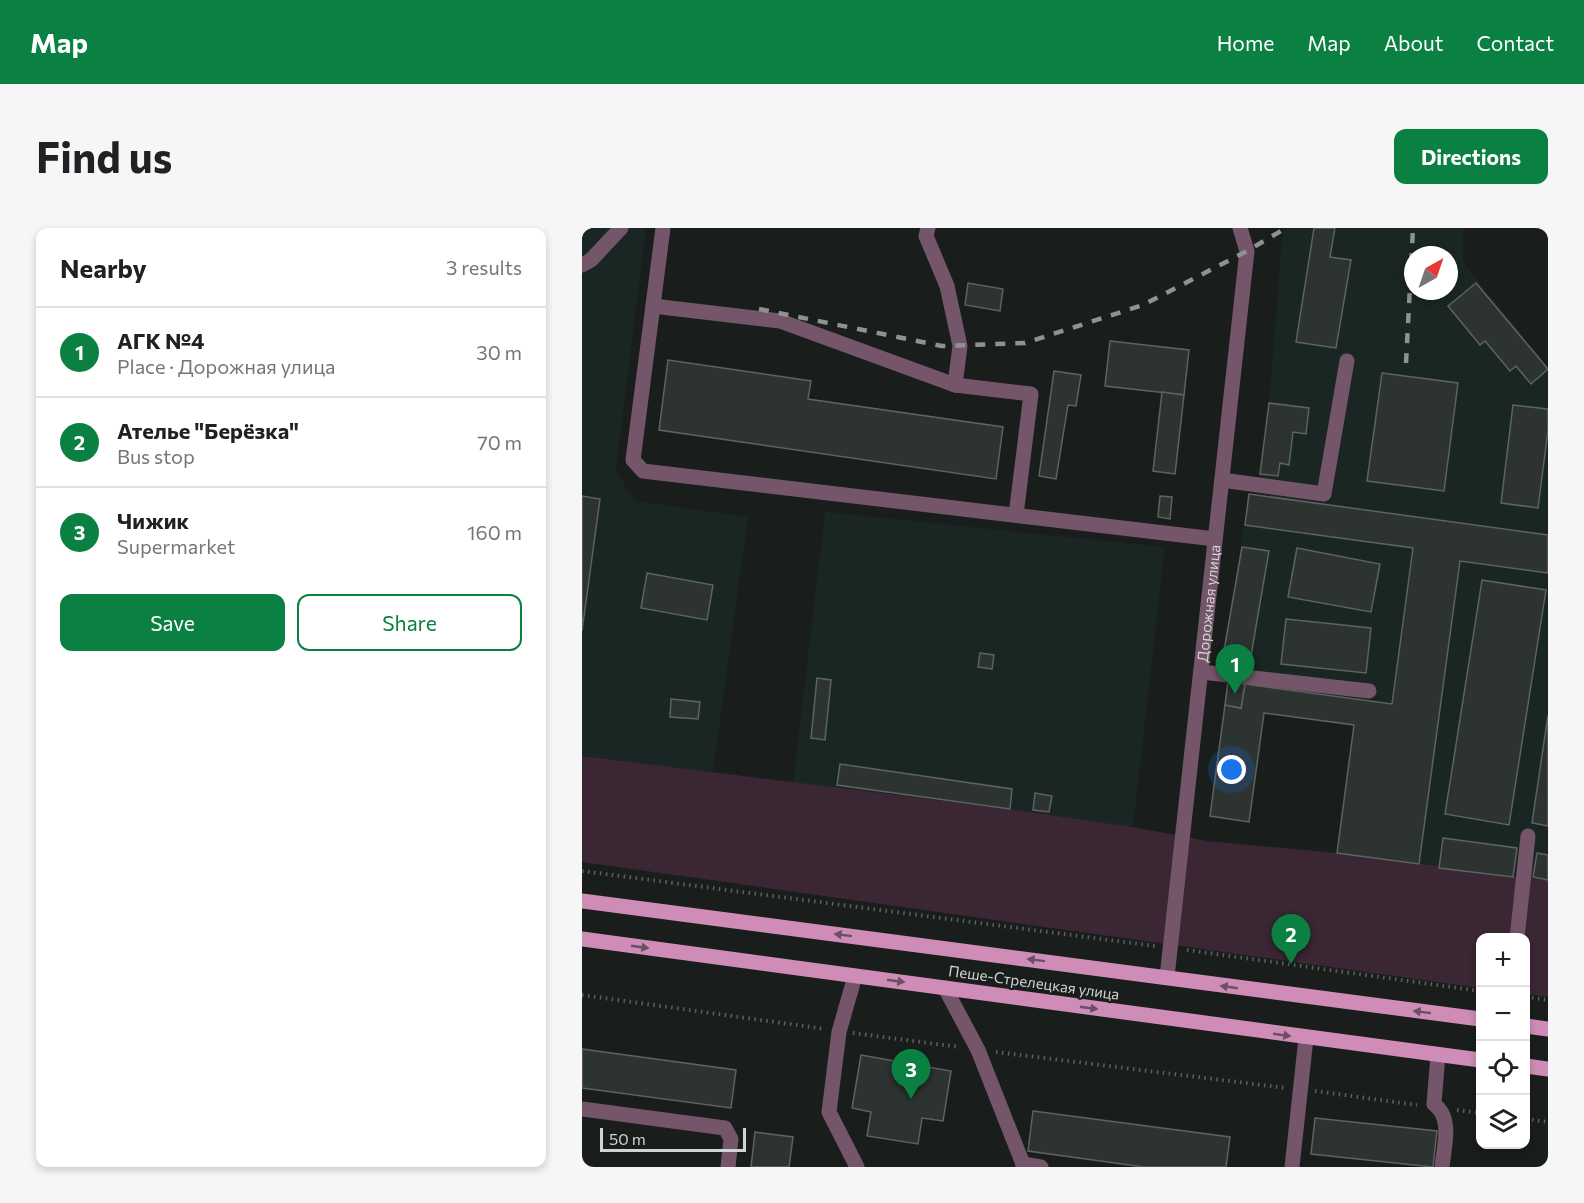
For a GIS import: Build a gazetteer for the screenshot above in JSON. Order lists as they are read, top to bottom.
{
  "streets": {
    "main road": ["Пеше-Стрелецкая улица"],
    "street": ["Дорожная улица"]
  },
  "crossings": [
    ["Дорожная улица", "Пеше-Стрелецкая улица"]
  ],
  "scale_bar": "50 m",
  "north": "top right",
  "page": {
    "header": "Map",
    "nav": [
      "Home",
      "Map",
      "About",
      "Contact"
    ],
    "buttons": [
      "Directions",
      ["Save", "Share"]
    ],
    "title": "Find us",
    "heading": ["Nearby", "3 results"],
    "list": [
      {
        "mark": "1",
        "name": "АГК №4",
        "note": "Place · Дорожная улица",
        "value": "30 m"
      },
      {
        "mark": "2",
        "name": "Ателье \"Берёзка\"",
        "note": "Bus stop",
        "value": "70 m"
      },
      {
        "mark": "3",
        "name": "Чижик",
        "note": "Supermarket",
        "value": "160 m"
      }
    ],
    "pins": ["1", "2", "3"],
    "map_buttons": ["+", "−"],
    "scale": "50 m"
  }
}
